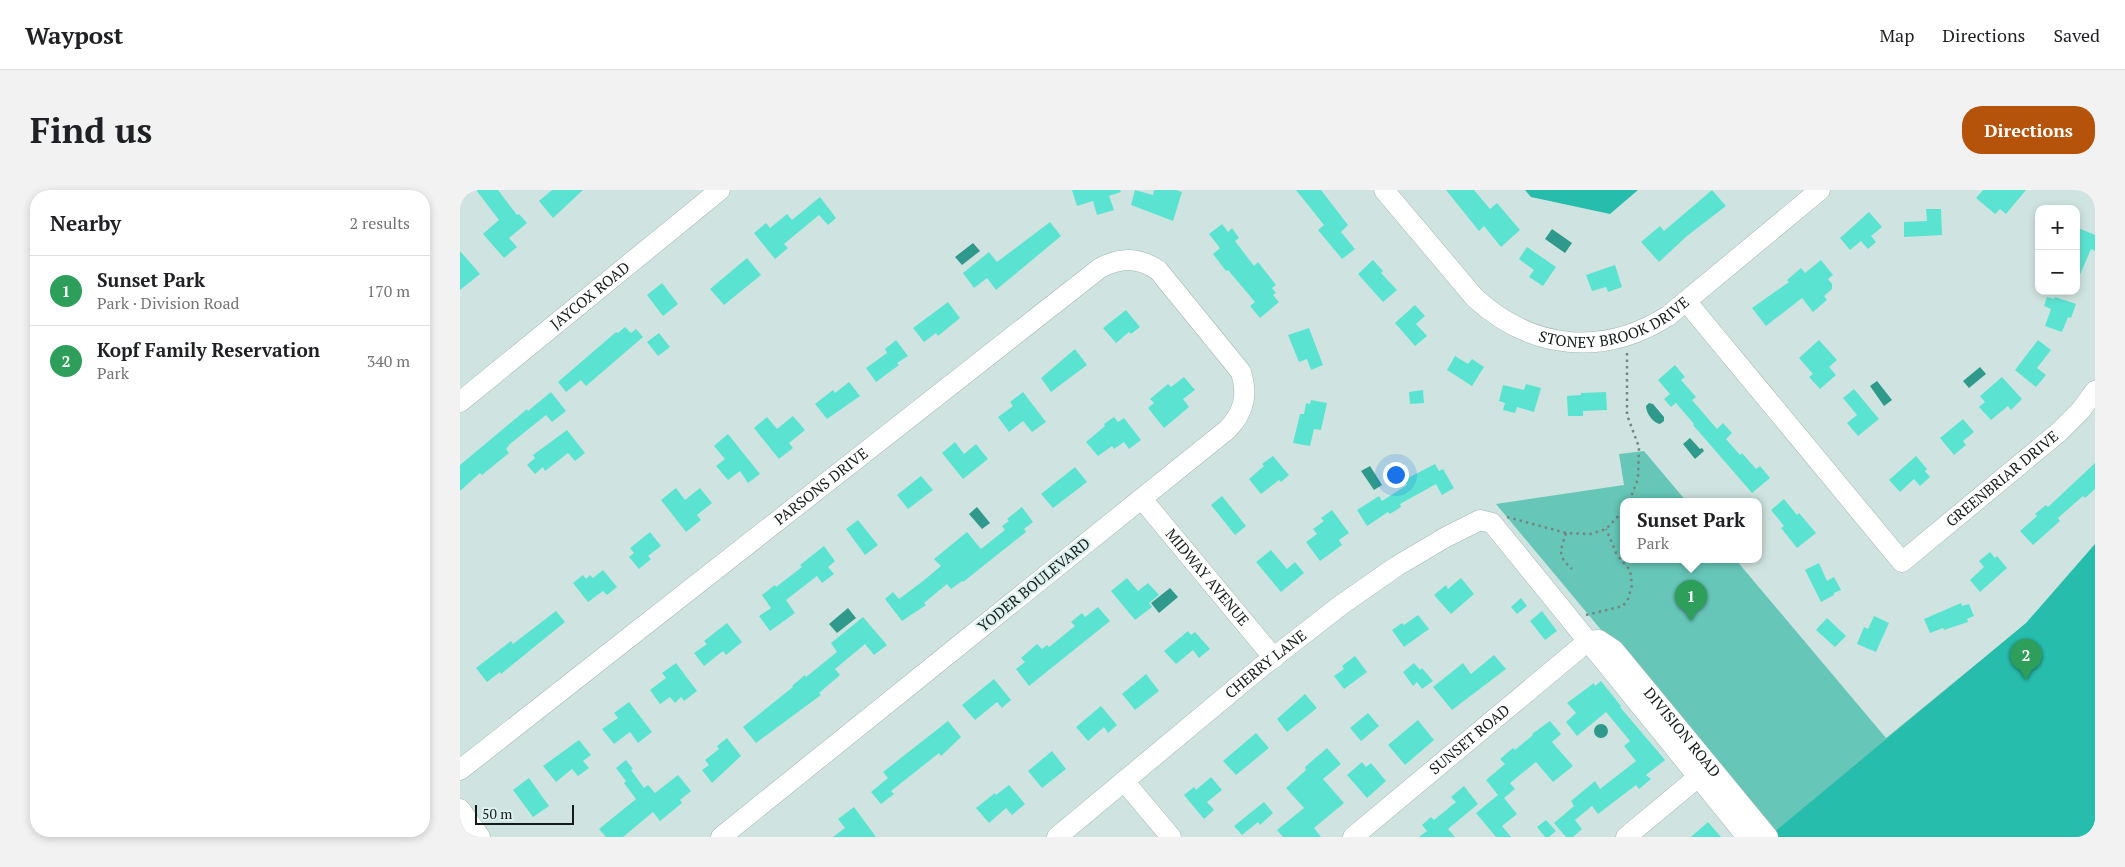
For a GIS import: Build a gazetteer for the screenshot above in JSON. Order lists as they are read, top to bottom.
{
  "streets": {
    "street": [
      "JAYCOX ROAD",
      "STONEY BROOK DRIVE",
      "GREENBRIAR DRIVE",
      "PARSONS DRIVE",
      "MIDWAY AVENUE",
      "YODER BOULEVARD",
      "CHERRY LANE",
      "DIVISION ROAD",
      "SUNSET ROAD"
    ]
  },
  "crossings": [
    ["STONEY BROOK DRIVE", "GREENBRIAR DRIVE"],
    ["PARSONS DRIVE", "YODER BOULEVARD"],
    ["MIDWAY AVENUE", "YODER BOULEVARD"],
    ["MIDWAY AVENUE", "CHERRY LANE"],
    ["DIVISION ROAD", "SUNSET ROAD"]
  ],
  "scale_bar": "50 m",
  "page": {
    "header": "Waypost",
    "nav": ["Map", "Directions", "Saved"],
    "buttons": "Directions",
    "title": "Find us",
    "heading": ["Nearby", "2 results"],
    "map_buttons": ["+", "−"],
    "list": [
      {
        "mark": "1",
        "name": "Sunset Park",
        "note": "Park · Division Road",
        "value": "170 m"
      },
      {
        "mark": "2",
        "name": "Kopf Family Reservation",
        "note": "Park",
        "value": "340 m"
      }
    ],
    "popup": ["Sunset Park", "Park"],
    "pins": ["1", "2"],
    "scale": "50 m"
  }
}
